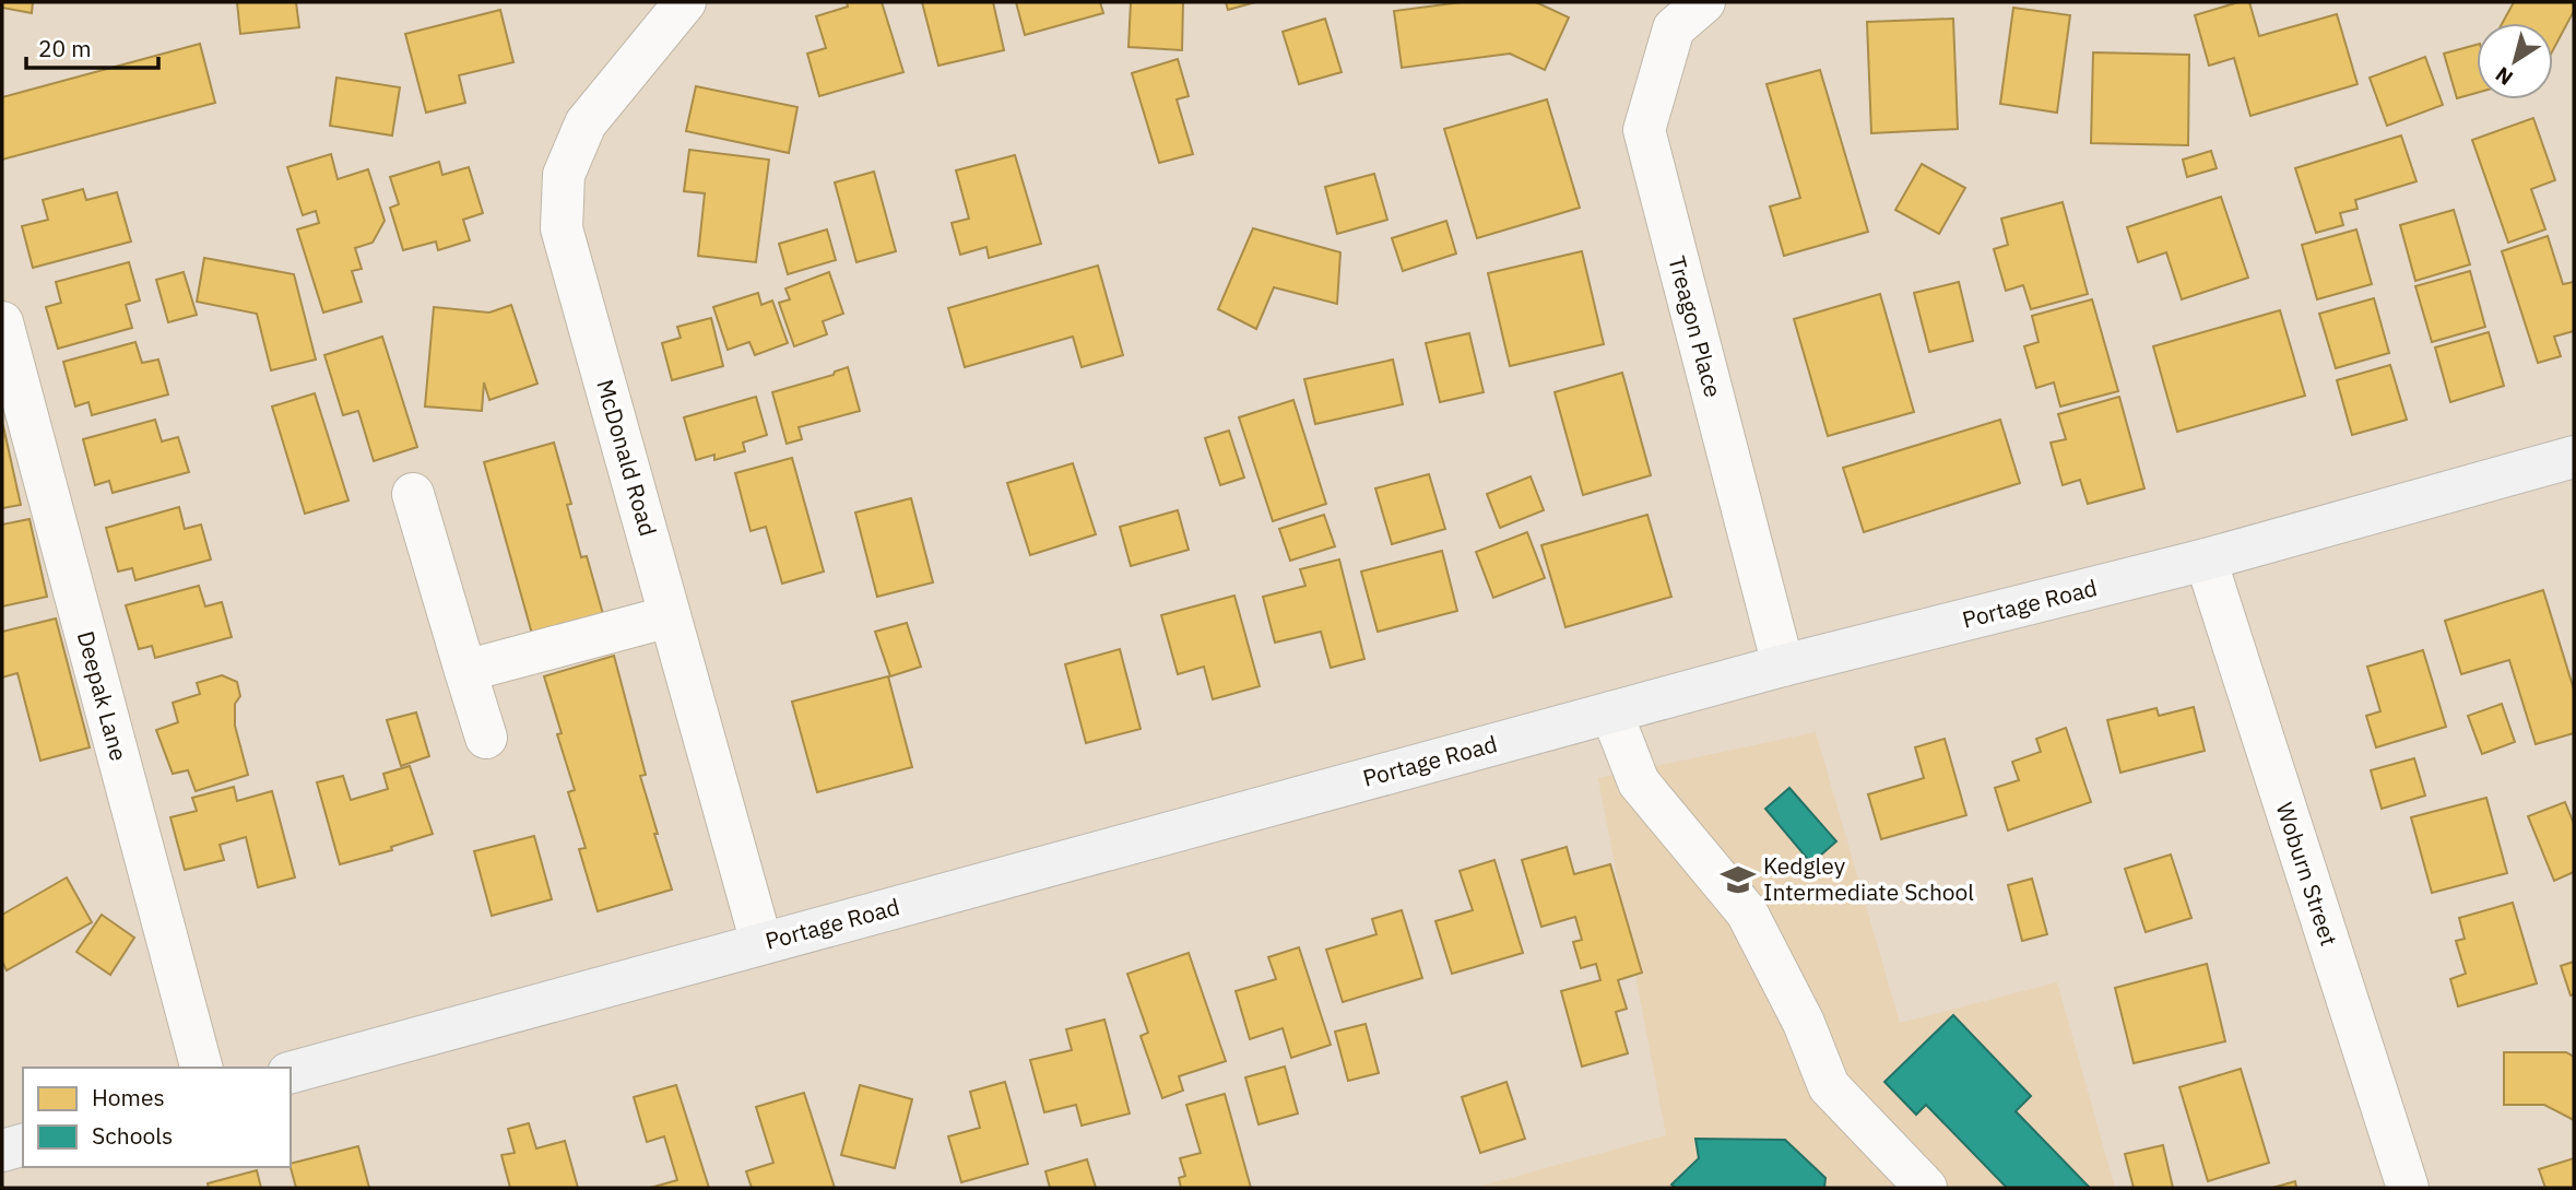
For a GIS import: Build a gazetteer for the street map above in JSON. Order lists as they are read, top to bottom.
{
  "streets": {
    "main road": ["Portage Road"],
    "street": [
      "Treagon Place",
      "McDonald Road",
      "Deepak Lane",
      "Woburn Street"
    ]
  },
  "crossings": [
    ["Treagon Place", "Portage Road"],
    ["McDonald Road", "Portage Road"],
    ["Portage Road", "Woburn Street"]
  ],
  "places": {
    "school or university": ["Kedgley Intermediate School"]
  },
  "legend": ["Homes", "Schools"],
  "scale_bar": "20 m",
  "north": "bottom left"
}
